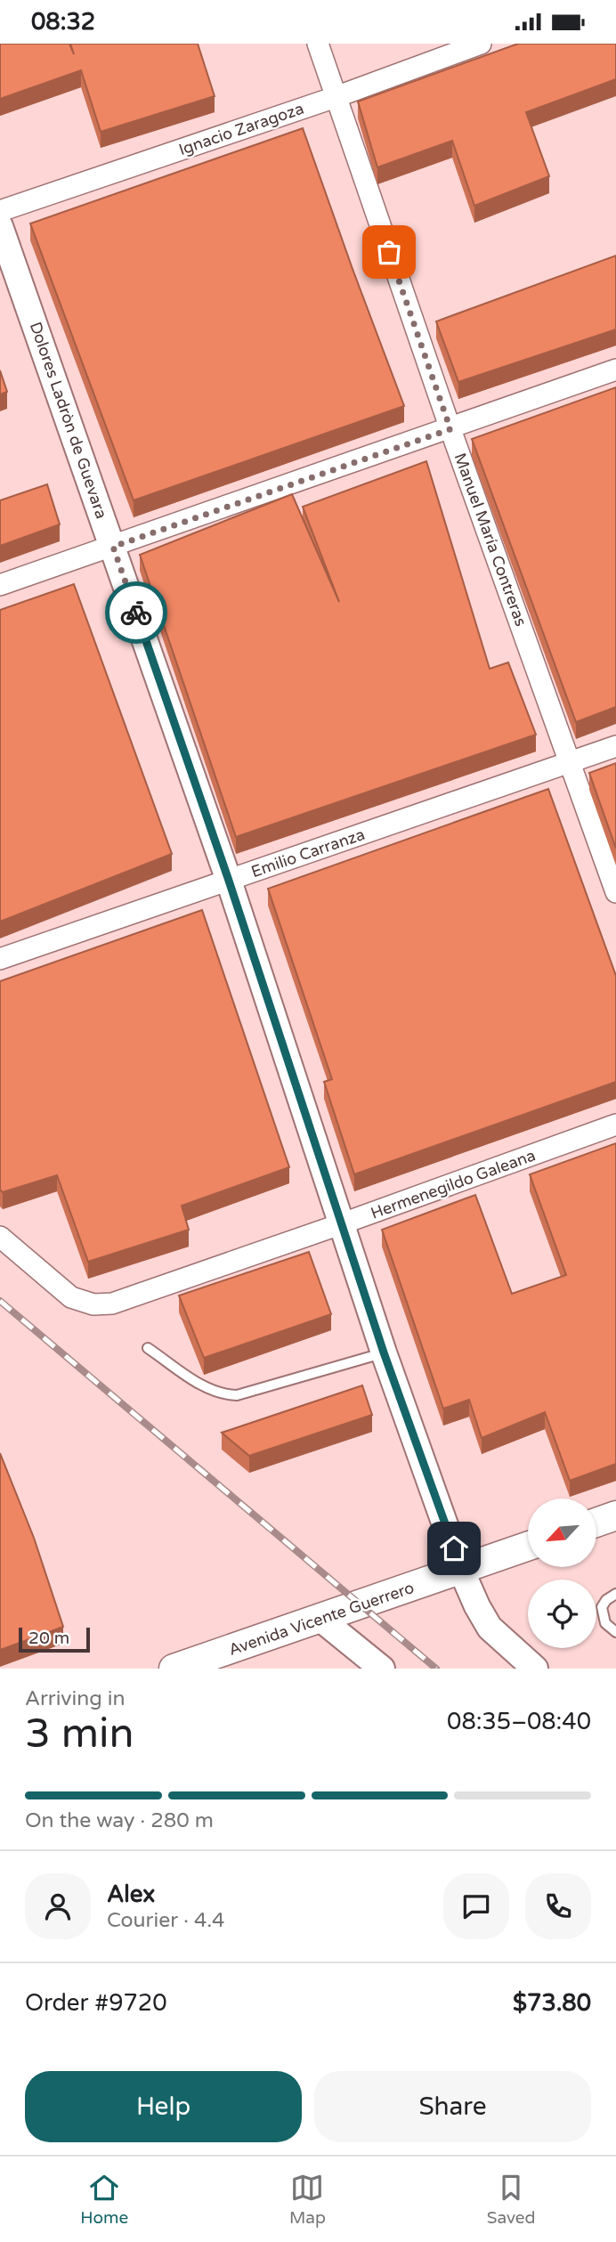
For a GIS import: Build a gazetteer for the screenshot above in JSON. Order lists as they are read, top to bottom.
{
  "streets": {
    "main road": ["Avenida Vicente Guerrero"],
    "street": [
      "Ignacio Zaragoza",
      "Dolores Ladròn de Guevara",
      "Manuel María Contreras",
      "Emilio Carranza",
      "Hermenegildo Galeana"
    ]
  },
  "crossings": [
    ["Ignacio Zaragoza", "Manuel María Contreras"],
    ["Dolores Ladròn de Guevara", "Emilio Carranza"],
    ["Dolores Ladròn de Guevara", "Hermenegildo Galeana"],
    ["Dolores Ladròn de Guevara", "Avenida Vicente Guerrero"],
    ["Manuel María Contreras", "Emilio Carranza"]
  ],
  "scale_bar": "20 m",
  "north": "bottom left",
  "page": {
    "status": "08:32",
    "scale": "20 m",
    "heading": ["3 min", "Arriving in", "08:35–08:40"],
    "panel": [
      "Alex",
      "Courier · 4.4",
      "Order #9720",
      "$73.80"
    ],
    "bar": "On the way · 280 m",
    "buttons": ["Help", "Share"],
    "tabs": ["Home", "Map", "Saved"]
  }
}
